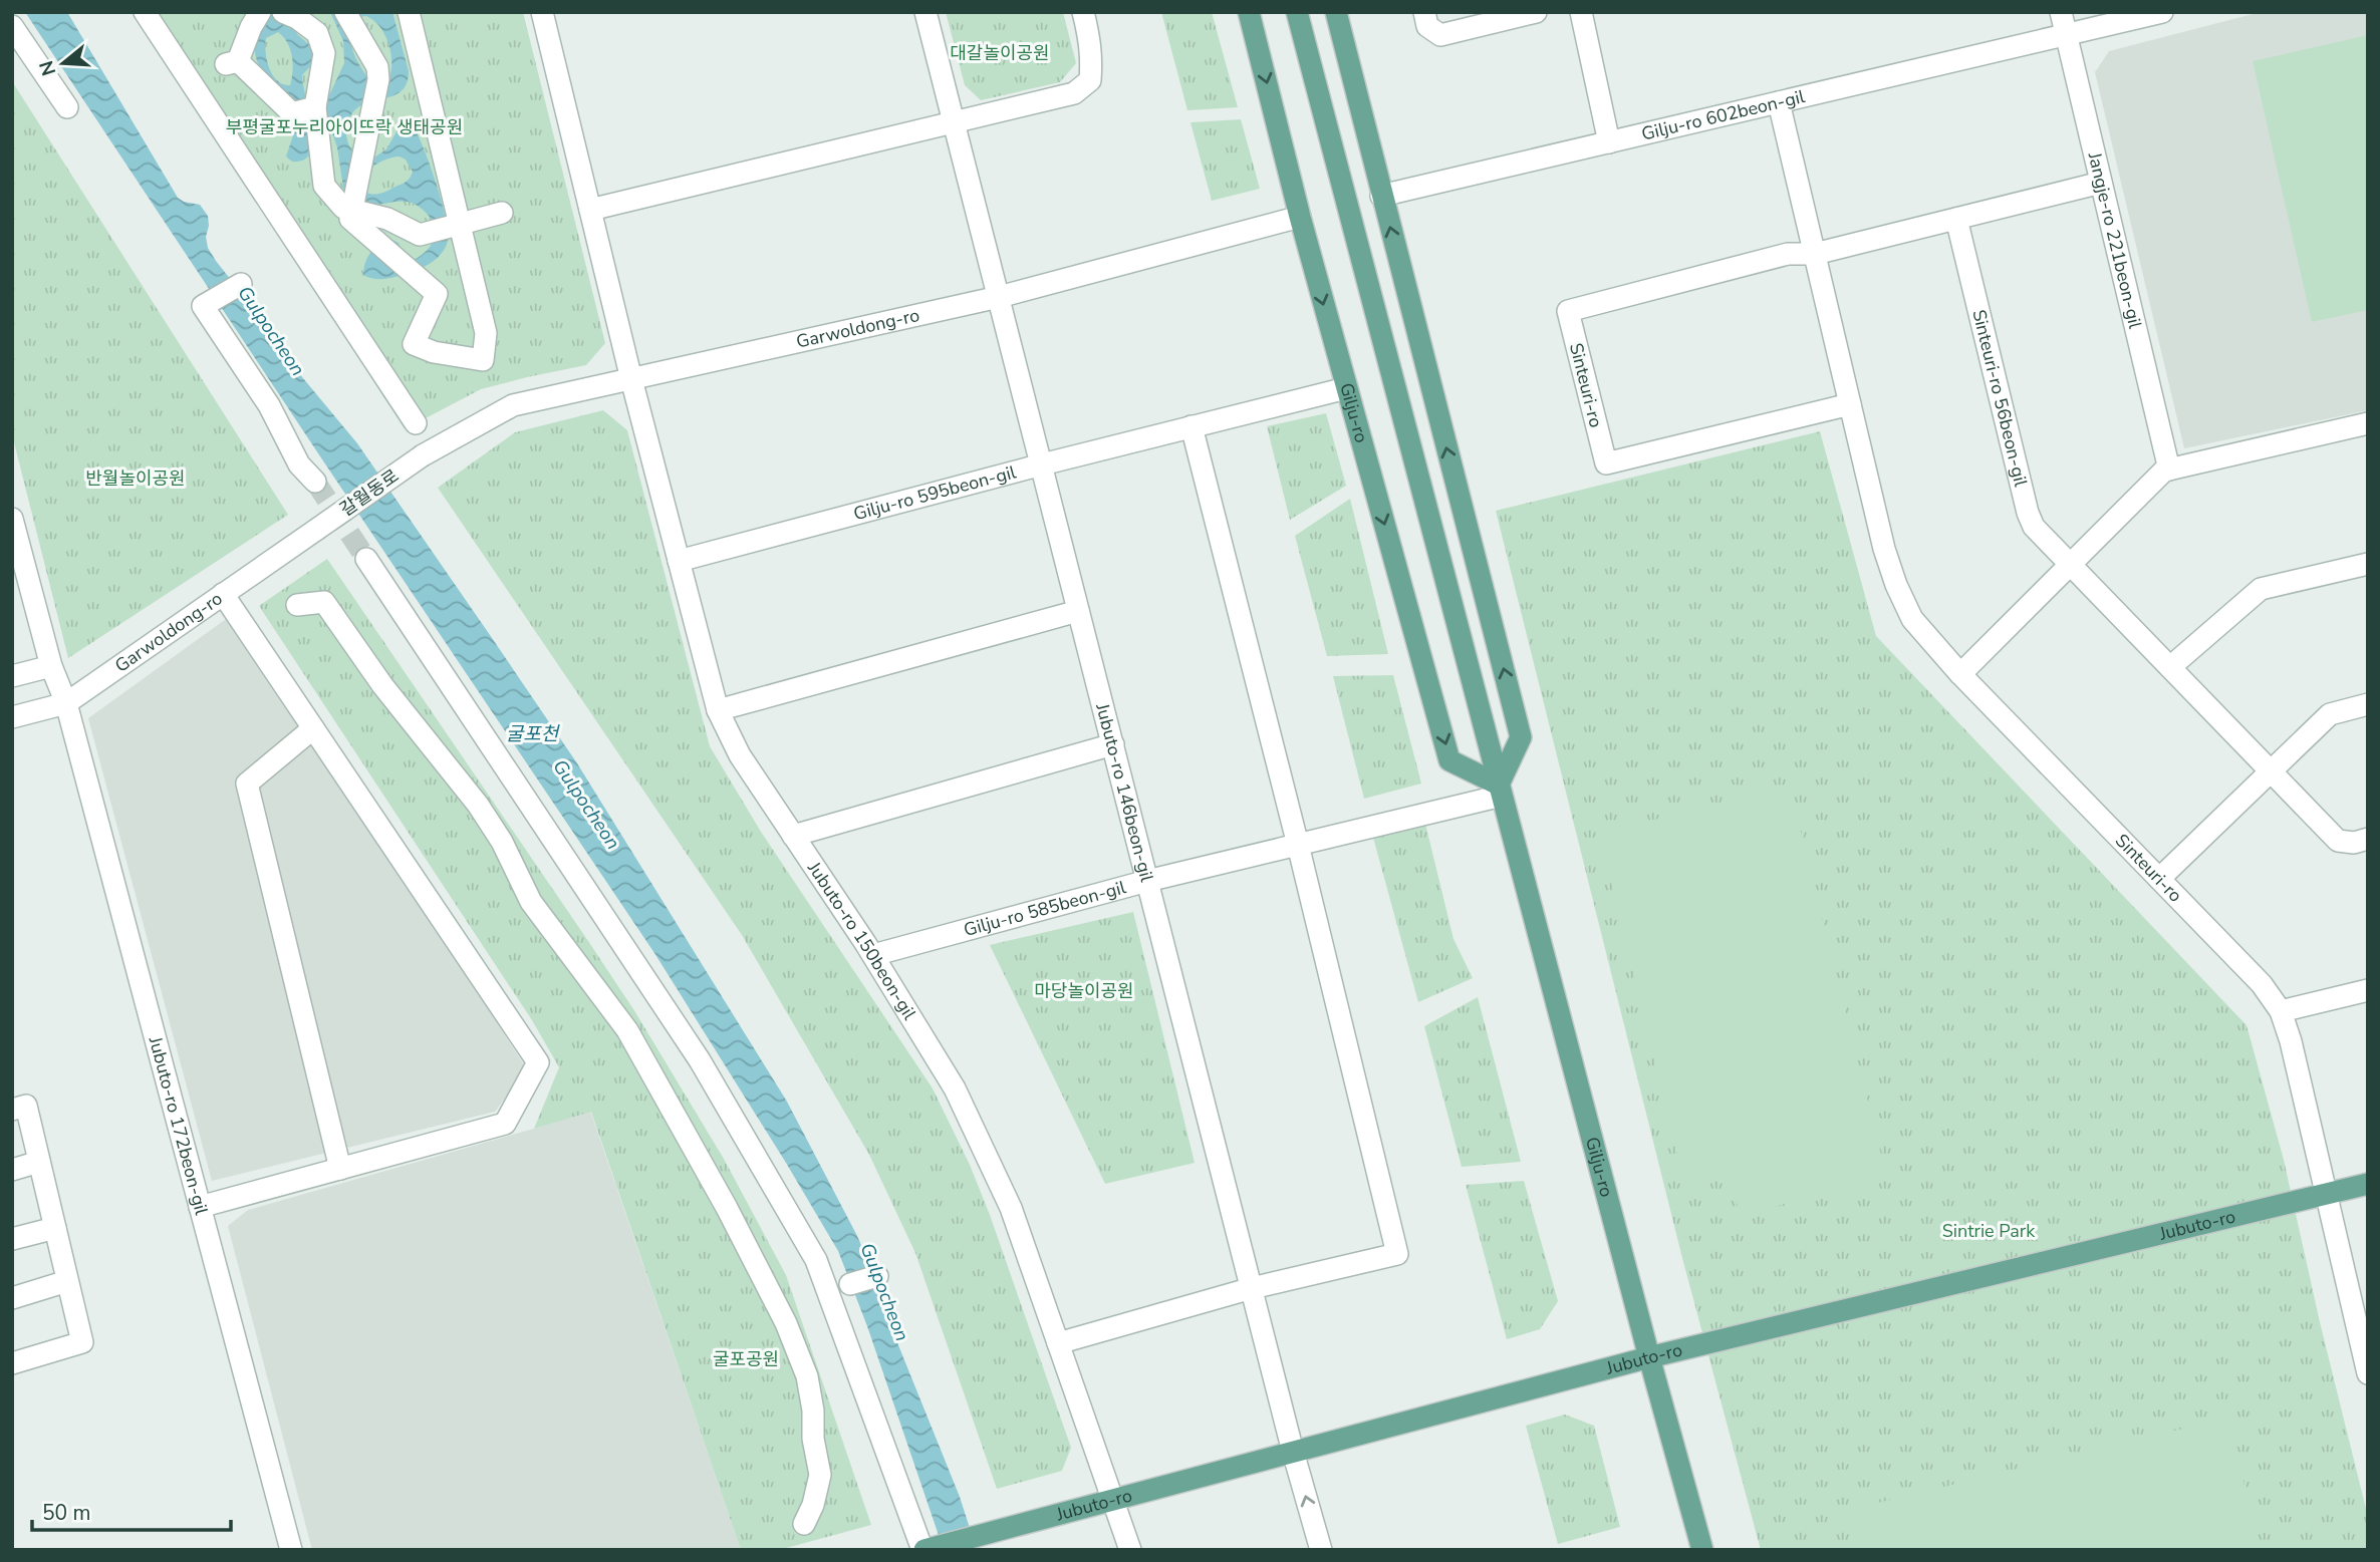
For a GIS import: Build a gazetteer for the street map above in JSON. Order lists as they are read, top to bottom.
{
  "streets": {
    "main road": ["Gilju-ro", "Jubuto-ro"],
    "street": [
      "Gilju-ro 602beon-gil",
      "Jangje-ro 221beon-gil",
      "Garwoldong-ro",
      "Sinteuri-ro",
      "Sinteuri-ro 56beon-gil",
      "갈월동로",
      "Gilju-ro 595beon-gil",
      "Jubuto-ro 146beon-gil",
      "Gilju-ro 585beon-gil",
      "Jubuto-ro 150beon-gil",
      "Jubuto-ro 172beon-gil"
    ]
  },
  "crossings": [
    ["Gilju-ro 602beon-gil", "Jangje-ro 221beon-gil"],
    ["Gilju-ro 602beon-gil", "Sinteuri-ro"],
    ["Jangje-ro 221beon-gil", "Sinteuri-ro"],
    ["Garwoldong-ro", "Gilju-ro"],
    ["Garwoldong-ro", "갈월동로"],
    ["Garwoldong-ro", "Jubuto-ro 146beon-gil"],
    ["Garwoldong-ro", "Jubuto-ro 150beon-gil"],
    ["Garwoldong-ro", "Jubuto-ro 172beon-gil"],
    ["Sinteuri-ro", "Sinteuri-ro 56beon-gil"],
    ["Sinteuri-ro", "Jubuto-ro"],
    ["Gilju-ro", "Gilju-ro 595beon-gil"],
    ["Gilju-ro", "Gilju-ro 585beon-gil"],
    ["Gilju-ro", "Jubuto-ro"],
    ["Gilju-ro 595beon-gil", "Jubuto-ro 146beon-gil"],
    ["Gilju-ro 595beon-gil", "Jubuto-ro 150beon-gil"],
    ["Jubuto-ro 146beon-gil", "Gilju-ro 585beon-gil"],
    ["Jubuto-ro 146beon-gil", "Jubuto-ro"],
    ["Gilju-ro 585beon-gil", "Jubuto-ro 150beon-gil"],
    ["Jubuto-ro 150beon-gil", "Jubuto-ro"]
  ],
  "water": ["Gulpocheon", "굴포천"],
  "parks": [
    "대갈놀이공원",
    "부평굴포누리아이뜨락 생태공원",
    "반월놀이공원",
    "마당놀이공원",
    "Sintrie Park",
    "굴포공원"
  ],
  "scale_bar": "50 m",
  "north": "left"
}
